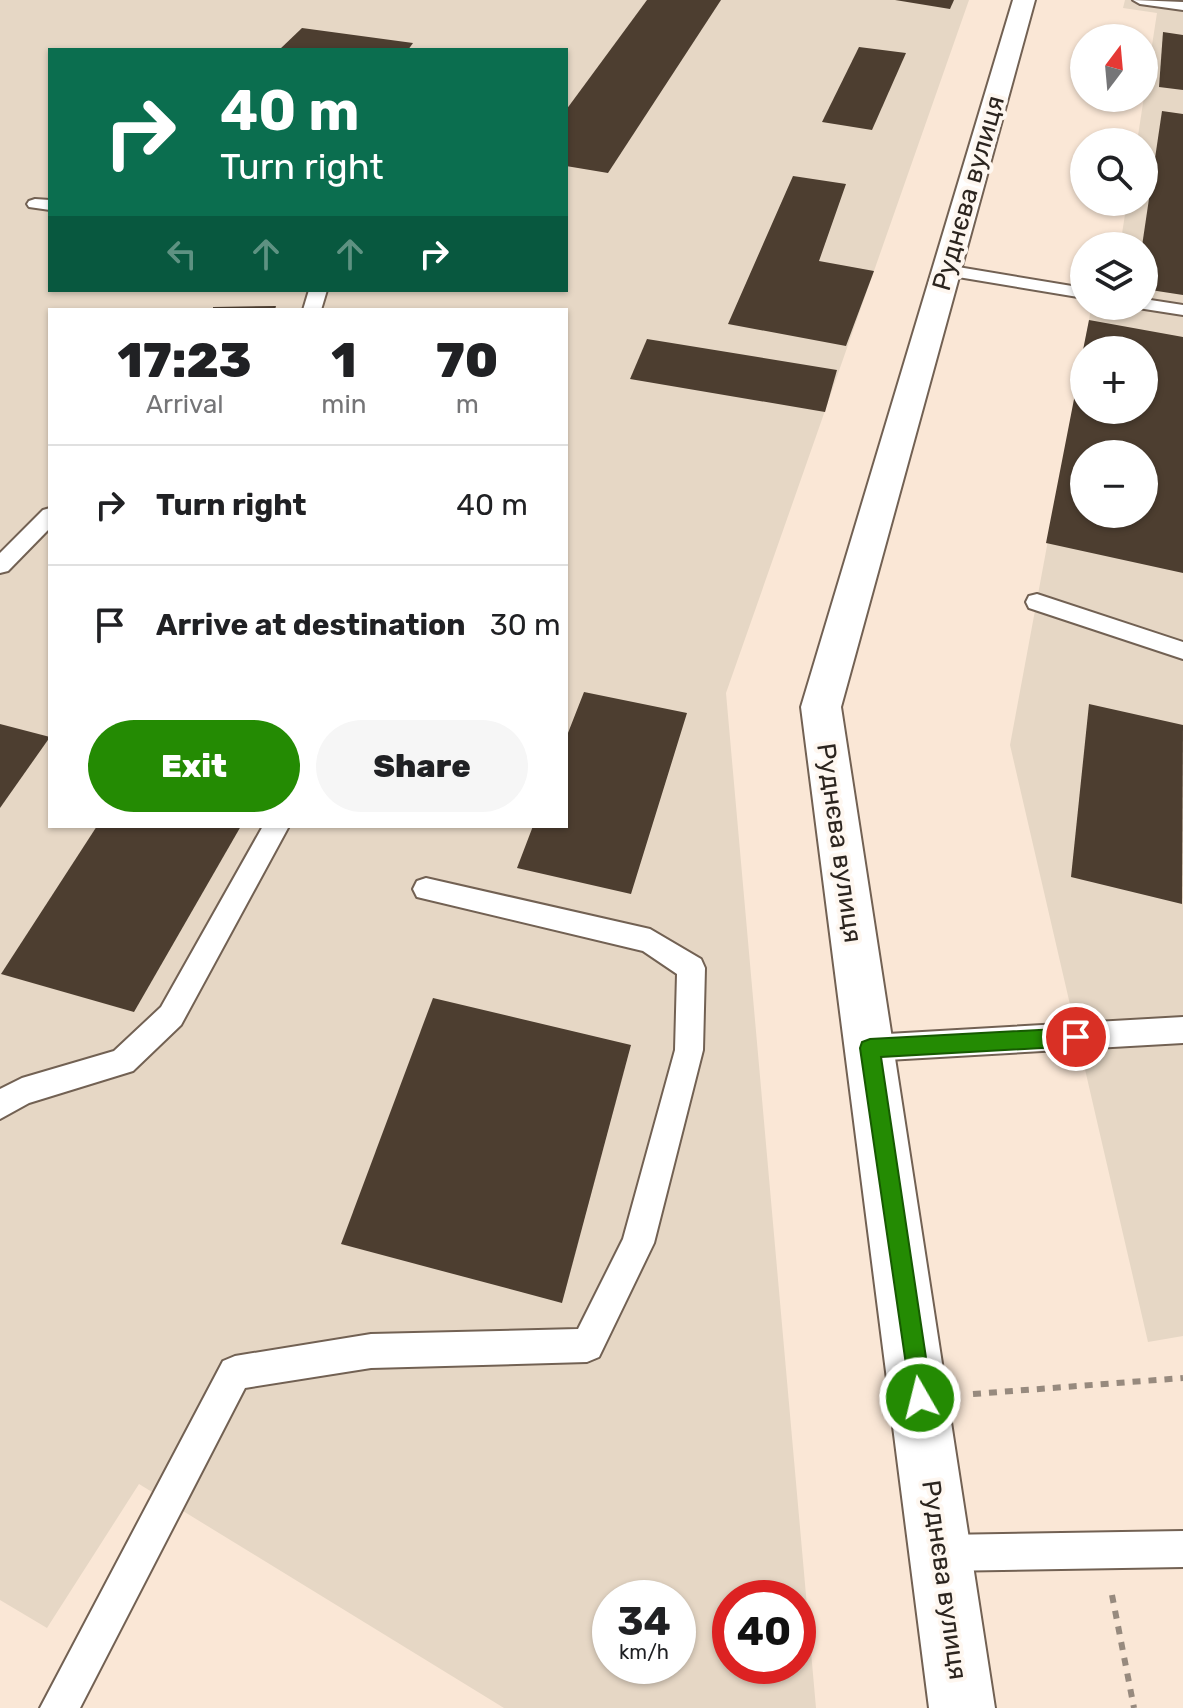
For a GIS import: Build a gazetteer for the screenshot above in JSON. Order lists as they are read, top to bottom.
{
  "streets": {
    "street": ["Руднєва вулиця"]
  },
  "north": "top",
  "page": {
    "map_buttons": ["+", "−"],
    "turn": ["40 m", "Turn right"],
    "eta": [
      "17:23",
      "Arrival",
      "1",
      "min",
      "70",
      "m"
    ],
    "list": [
      {
        "name": "Turn right",
        "value": "40 m"
      },
      {
        "name": "Arrive at destination",
        "value": "30 m"
      }
    ],
    "buttons": ["Exit", "Share"],
    "speed": "34 km/h",
    "limit": "40"
  }
}
